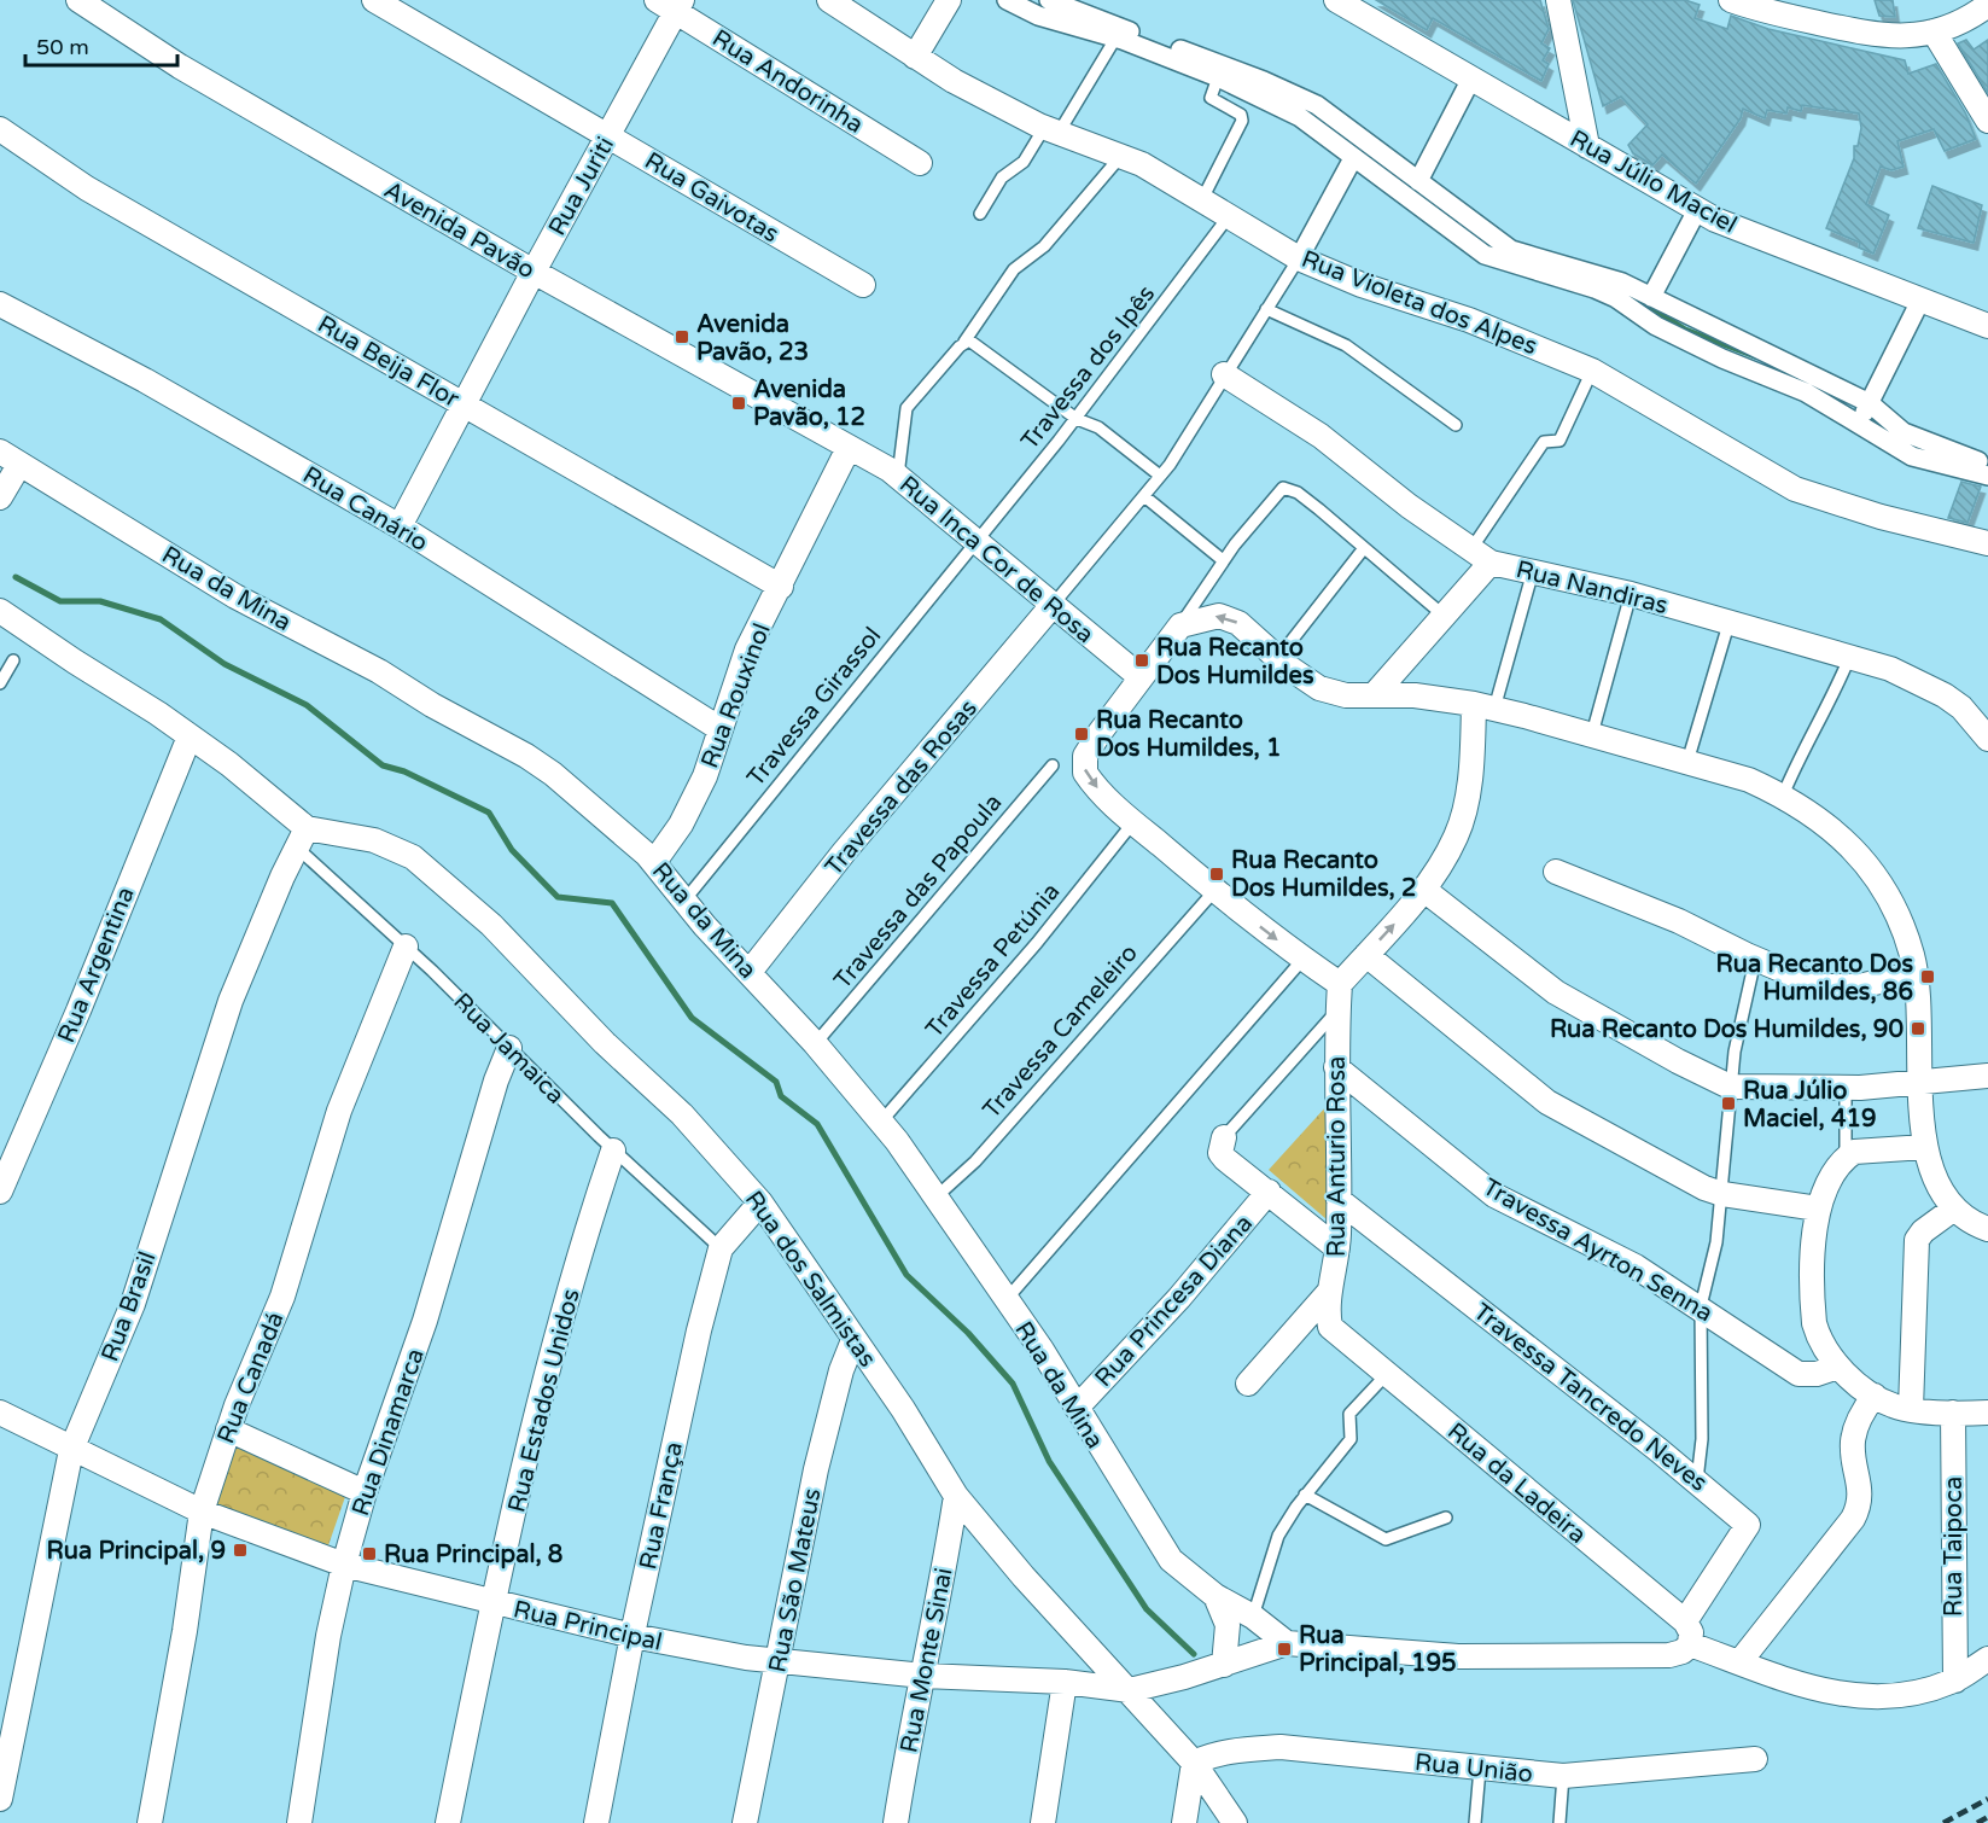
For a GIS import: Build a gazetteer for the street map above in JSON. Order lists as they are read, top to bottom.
{
  "streets": {
    "street": [
      "Rua Andorinha",
      "Rua Júlio Maciel",
      "Rua Juriti",
      "Rua Gaivotas",
      "Avenida Pavão",
      "Rua Violeta dos Alpes",
      "Rua Beija Flor",
      "Rua Canário",
      "Rua Inca Cor de Rosa",
      "Rua Nandiras",
      "Rua da Mina",
      "Rua Rouxinol",
      "Travessa das Rosas",
      "Rua Argentina",
      "Rua Jamaica",
      "Rua Anturio Rosa",
      "Travessa Ayrton Senna",
      "Rua dos Salmistas",
      "Rua Princesa Diana",
      "Rua Brasil",
      "Rua Canadá",
      "Travessa Tancredo Neves",
      "Rua Estados Unidos",
      "Rua Dinamarca",
      "Rua da Ladeira",
      "Rua França",
      "Rua Taipoca",
      "Rua São Mateus",
      "Rua Principal",
      "Rua Monte Sinai",
      "Rua União"
    ],
    "lane": [
      "Travessa dos Ipês",
      "Travessa Girassol",
      "Travessa das Papoula",
      "Travessa Petúnia",
      "Travessa Cameleiro"
    ]
  },
  "crossings": [
    ["Rua Andorinha", "Rua Juriti"],
    ["Rua Juriti", "Rua Gaivotas"],
    ["Rua Juriti", "Avenida Pavão"],
    ["Rua Juriti", "Rua Beija Flor"],
    ["Rua Juriti", "Rua Canário"],
    ["Avenida Pavão", "Rua Inca Cor de Rosa"],
    ["Avenida Pavão", "Rua Rouxinol"],
    ["Rua Violeta dos Alpes", "Travessa dos Ipês"],
    ["Rua Beija Flor", "Rua Rouxinol"],
    ["Travessa dos Ipês", "Rua Inca Cor de Rosa"],
    ["Travessa dos Ipês", "Travessa Girassol"],
    ["Rua Canário", "Rua Rouxinol"],
    ["Rua Inca Cor de Rosa", "Rua Rouxinol"],
    ["Rua Inca Cor de Rosa", "Travessa Girassol"],
    ["Rua Inca Cor de Rosa", "Travessa das Rosas"],
    ["Rua da Mina", "Rua Rouxinol"],
    ["Rua da Mina", "Travessa Girassol"],
    ["Rua da Mina", "Travessa das Rosas"],
    ["Rua da Mina", "Travessa das Papoula"],
    ["Rua da Mina", "Travessa Petúnia"],
    ["Rua da Mina", "Travessa Cameleiro"],
    ["Rua da Mina", "Rua Princesa Diana"],
    ["Rua Argentina", "Rua Jamaica"],
    ["Rua Jamaica", "Rua dos Salmistas"],
    ["Rua Jamaica", "Rua Brasil"],
    ["Rua Jamaica", "Rua Canadá"],
    ["Rua Jamaica", "Rua Estados Unidos"],
    ["Rua Jamaica", "Rua Dinamarca"],
    ["Rua Jamaica", "Rua França"],
    ["Rua Anturio Rosa", "Travessa Ayrton Senna"],
    ["Rua Anturio Rosa", "Travessa Tancredo Neves"],
    ["Rua Anturio Rosa", "Rua da Ladeira"],
    ["Rua dos Salmistas", "Rua Brasil"],
    ["Rua dos Salmistas", "Rua França"],
    ["Rua dos Salmistas", "Rua São Mateus"],
    ["Rua dos Salmistas", "Rua Principal"],
    ["Rua dos Salmistas", "Rua Monte Sinai"],
    ["Rua dos Salmistas", "Rua União"],
    ["Rua Brasil", "Rua Principal"],
    ["Rua Canadá", "Rua Principal"],
    ["Travessa Tancredo Neves", "Rua da Ladeira"],
    ["Rua Estados Unidos", "Rua Principal"],
    ["Rua Dinamarca", "Rua Principal"],
    ["Rua da Ladeira", "Rua Taipoca"],
    ["Rua França", "Rua Principal"],
    ["Rua São Mateus", "Rua Principal"],
    ["Rua Principal", "Rua Monte Sinai"]
  ],
  "places": {
    "transit": [
      "Avenida Pavão, 23",
      "Avenida Pavão, 12",
      "Rua Recanto Dos Humildes",
      "Rua Recanto Dos Humildes, 1",
      "Rua Recanto Dos Humildes, 2",
      "Rua Recanto Dos Humildes, 86",
      "Rua Recanto Dos Humildes, 90",
      "Rua Júlio Maciel, 419",
      "Rua Principal, 9",
      "Rua Principal, 8",
      "Rua Principal, 195"
    ]
  },
  "scale_bar": "50 m"
}
